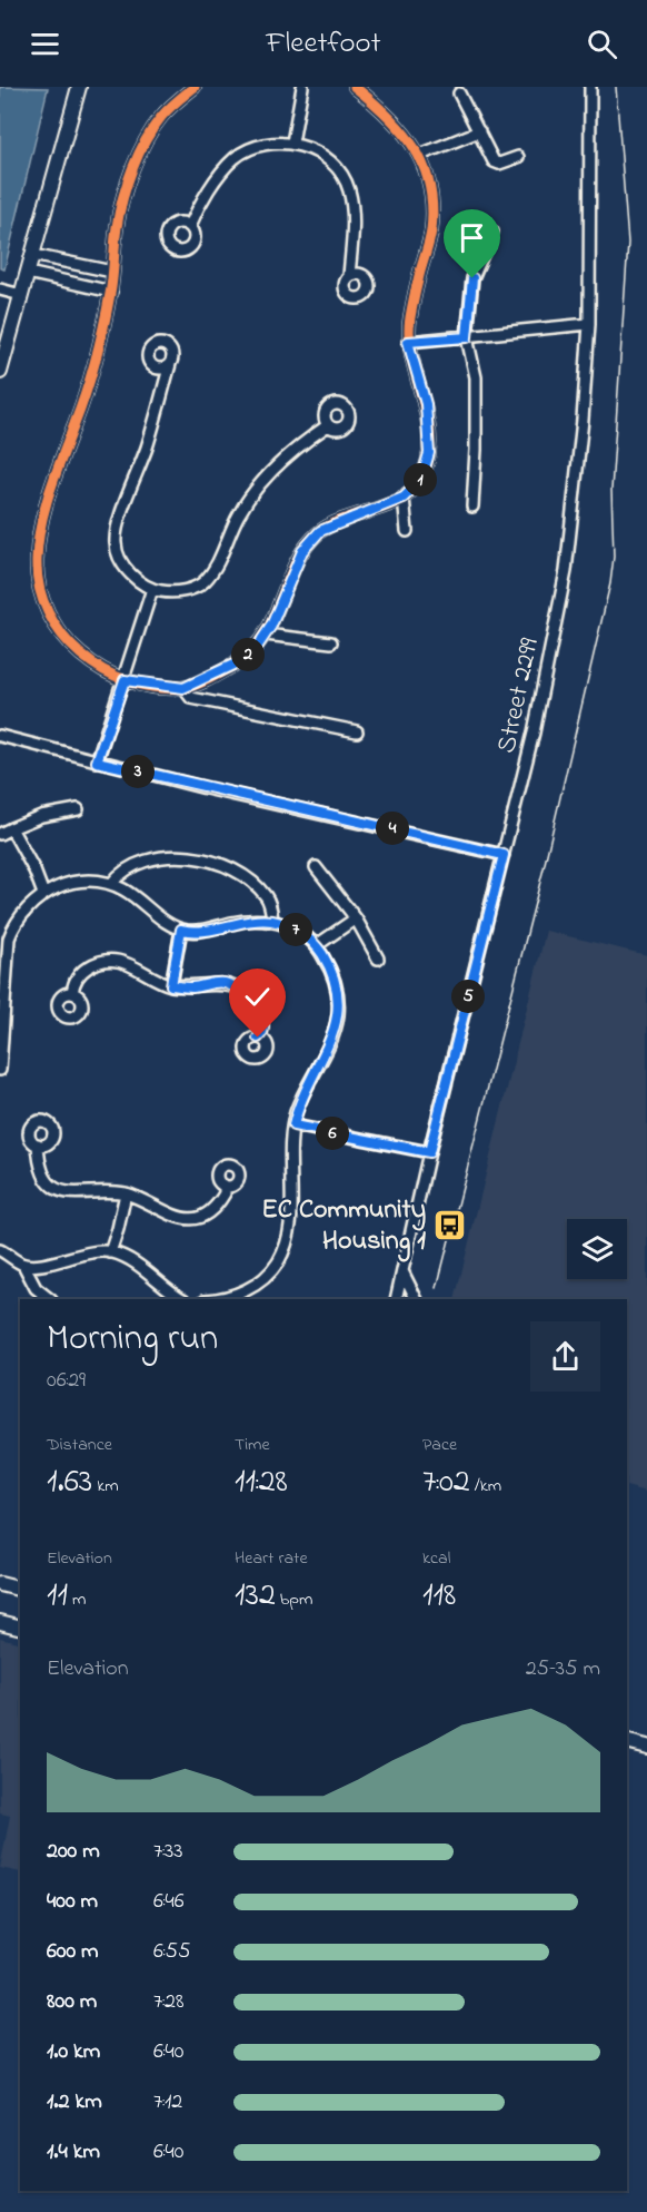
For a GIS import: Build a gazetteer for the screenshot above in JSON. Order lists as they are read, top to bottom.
{
  "streets": {
    "street": ["Street 2299"]
  },
  "places": {
    "bus stop": ["EC Community Housing 1"]
  },
  "page": {
    "header": "Fleetfoot",
    "pins": [
      "1",
      "2",
      "3",
      "4",
      "7",
      "5",
      "6"
    ],
    "heading": ["Morning run", "06:29"],
    "stats": [
      ["Distance", "1.63 km"],
      ["Time", "11:28"],
      ["Pace", "7:02 /km"],
      ["Elevation", "11 m"],
      ["Heart rate", "132 bpm"],
      ["kcal", "118"]
    ],
    "chart": ["Elevation", "25–35 m"],
    "list": [
      {
        "name": "200 m",
        "note": "7:33"
      },
      {
        "name": "400 m",
        "note": "6:46"
      },
      {
        "name": "600 m",
        "note": "6:55"
      },
      {
        "name": "800 m",
        "note": "7:28"
      },
      {
        "name": "1.0 km",
        "note": "6:40"
      },
      {
        "name": "1.2 km",
        "note": "7:12"
      },
      {
        "name": "1.4 km",
        "note": "6:40"
      }
    ]
  }
}
